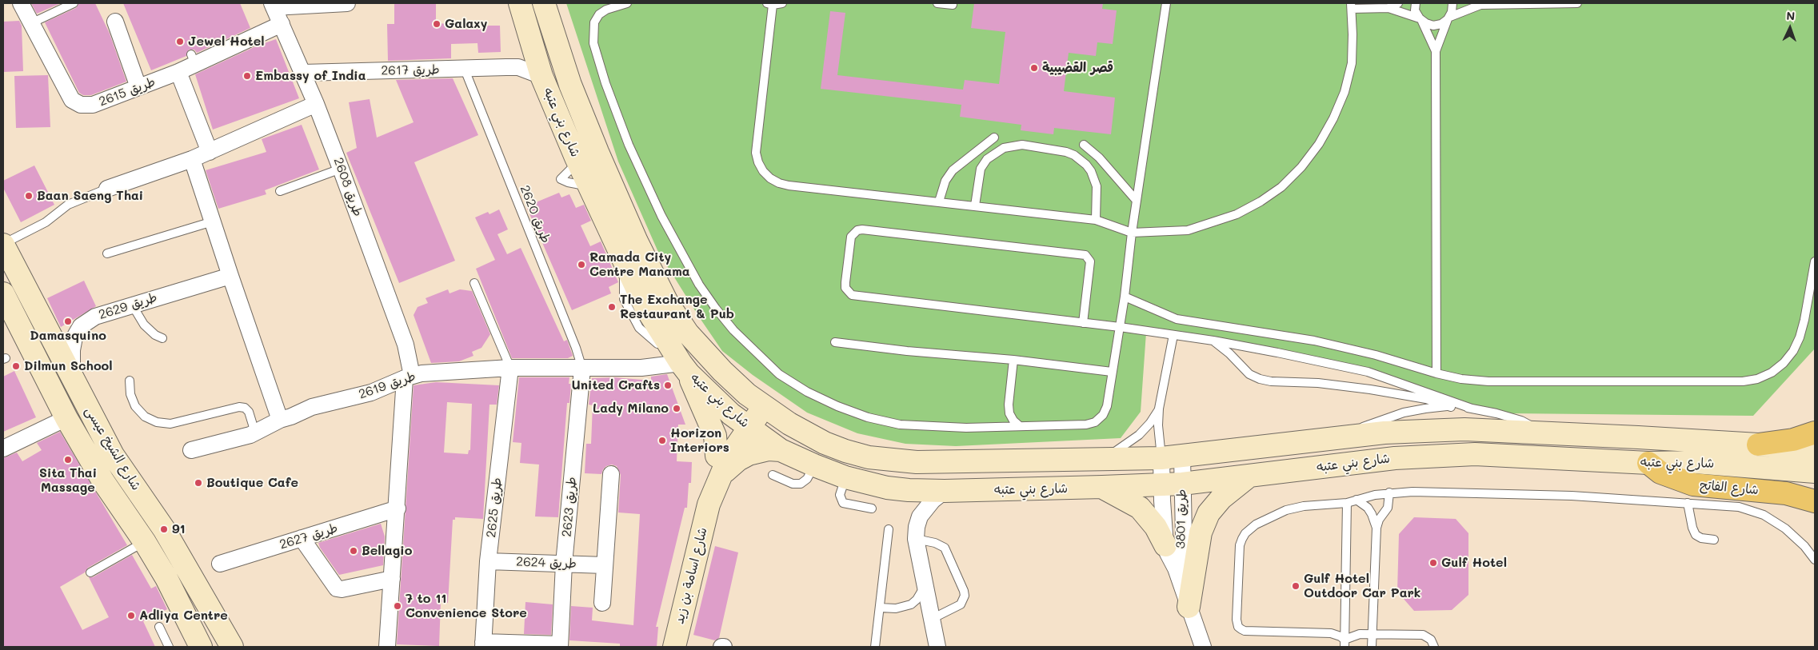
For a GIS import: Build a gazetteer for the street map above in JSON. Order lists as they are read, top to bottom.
{
  "streets": {
    "main road": [
      "شارع بني عتبه",
      "شارع الشيخ عيسى",
      "شارع الفاتح",
      "شارع اسامة بن زيد"
    ],
    "street": [
      "طريق 2617",
      "طريق 2615",
      "طريق 2608",
      "طريق 2629",
      "طريق 2619",
      "طريق 2623",
      "طريق 2625",
      "طريق 3801",
      "طريق 2627",
      "طريق 2624"
    ],
    "lane": ["طريق 2620"]
  },
  "crossings": [
    ["طريق 2617", "شارع بني عتبه"],
    ["طريق 2617", "طريق 2608"],
    ["طريق 2617", "طريق 2620"],
    ["طريق 2615", "طريق 2608"],
    ["شارع بني عتبه", "طريق 2619"],
    ["شارع بني عتبه", "شارع الفاتح"],
    ["شارع بني عتبه", "طريق 3801"],
    ["شارع بني عتبه", "شارع اسامة بن زيد"],
    ["طريق 2608", "طريق 2619"],
    ["طريق 2620", "طريق 2619"],
    ["طريق 2620", "طريق 2623"],
    ["طريق 2629", "شارع الشيخ عيسى"],
    ["طريق 2619", "طريق 2623"],
    ["طريق 2619", "طريق 2625"],
    ["طريق 2623", "طريق 2625"],
    ["طريق 2623", "طريق 2624"],
    ["طريق 2625", "طريق 2624"]
  ],
  "places": [
    "Galaxy",
    "Jewel Hotel",
    "قصر القضيبية",
    "Embassy of India",
    "Baan Saeng Thai",
    "Ramada City Centre Manama",
    "The Exchange Restaurant & Pub",
    "Damasquino",
    "Dilmun School",
    "United Crafts",
    "Lady Milano",
    "Horizon Interiors",
    "Sita Thai Massage",
    "Boutique Cafe",
    "91",
    "Bellagio",
    "Gulf Hotel",
    "Gulf Hotel Outdoor Car Park",
    "7 to 11 Convenience Store",
    "Adliya Centre"
  ],
  "north": "top"
}
